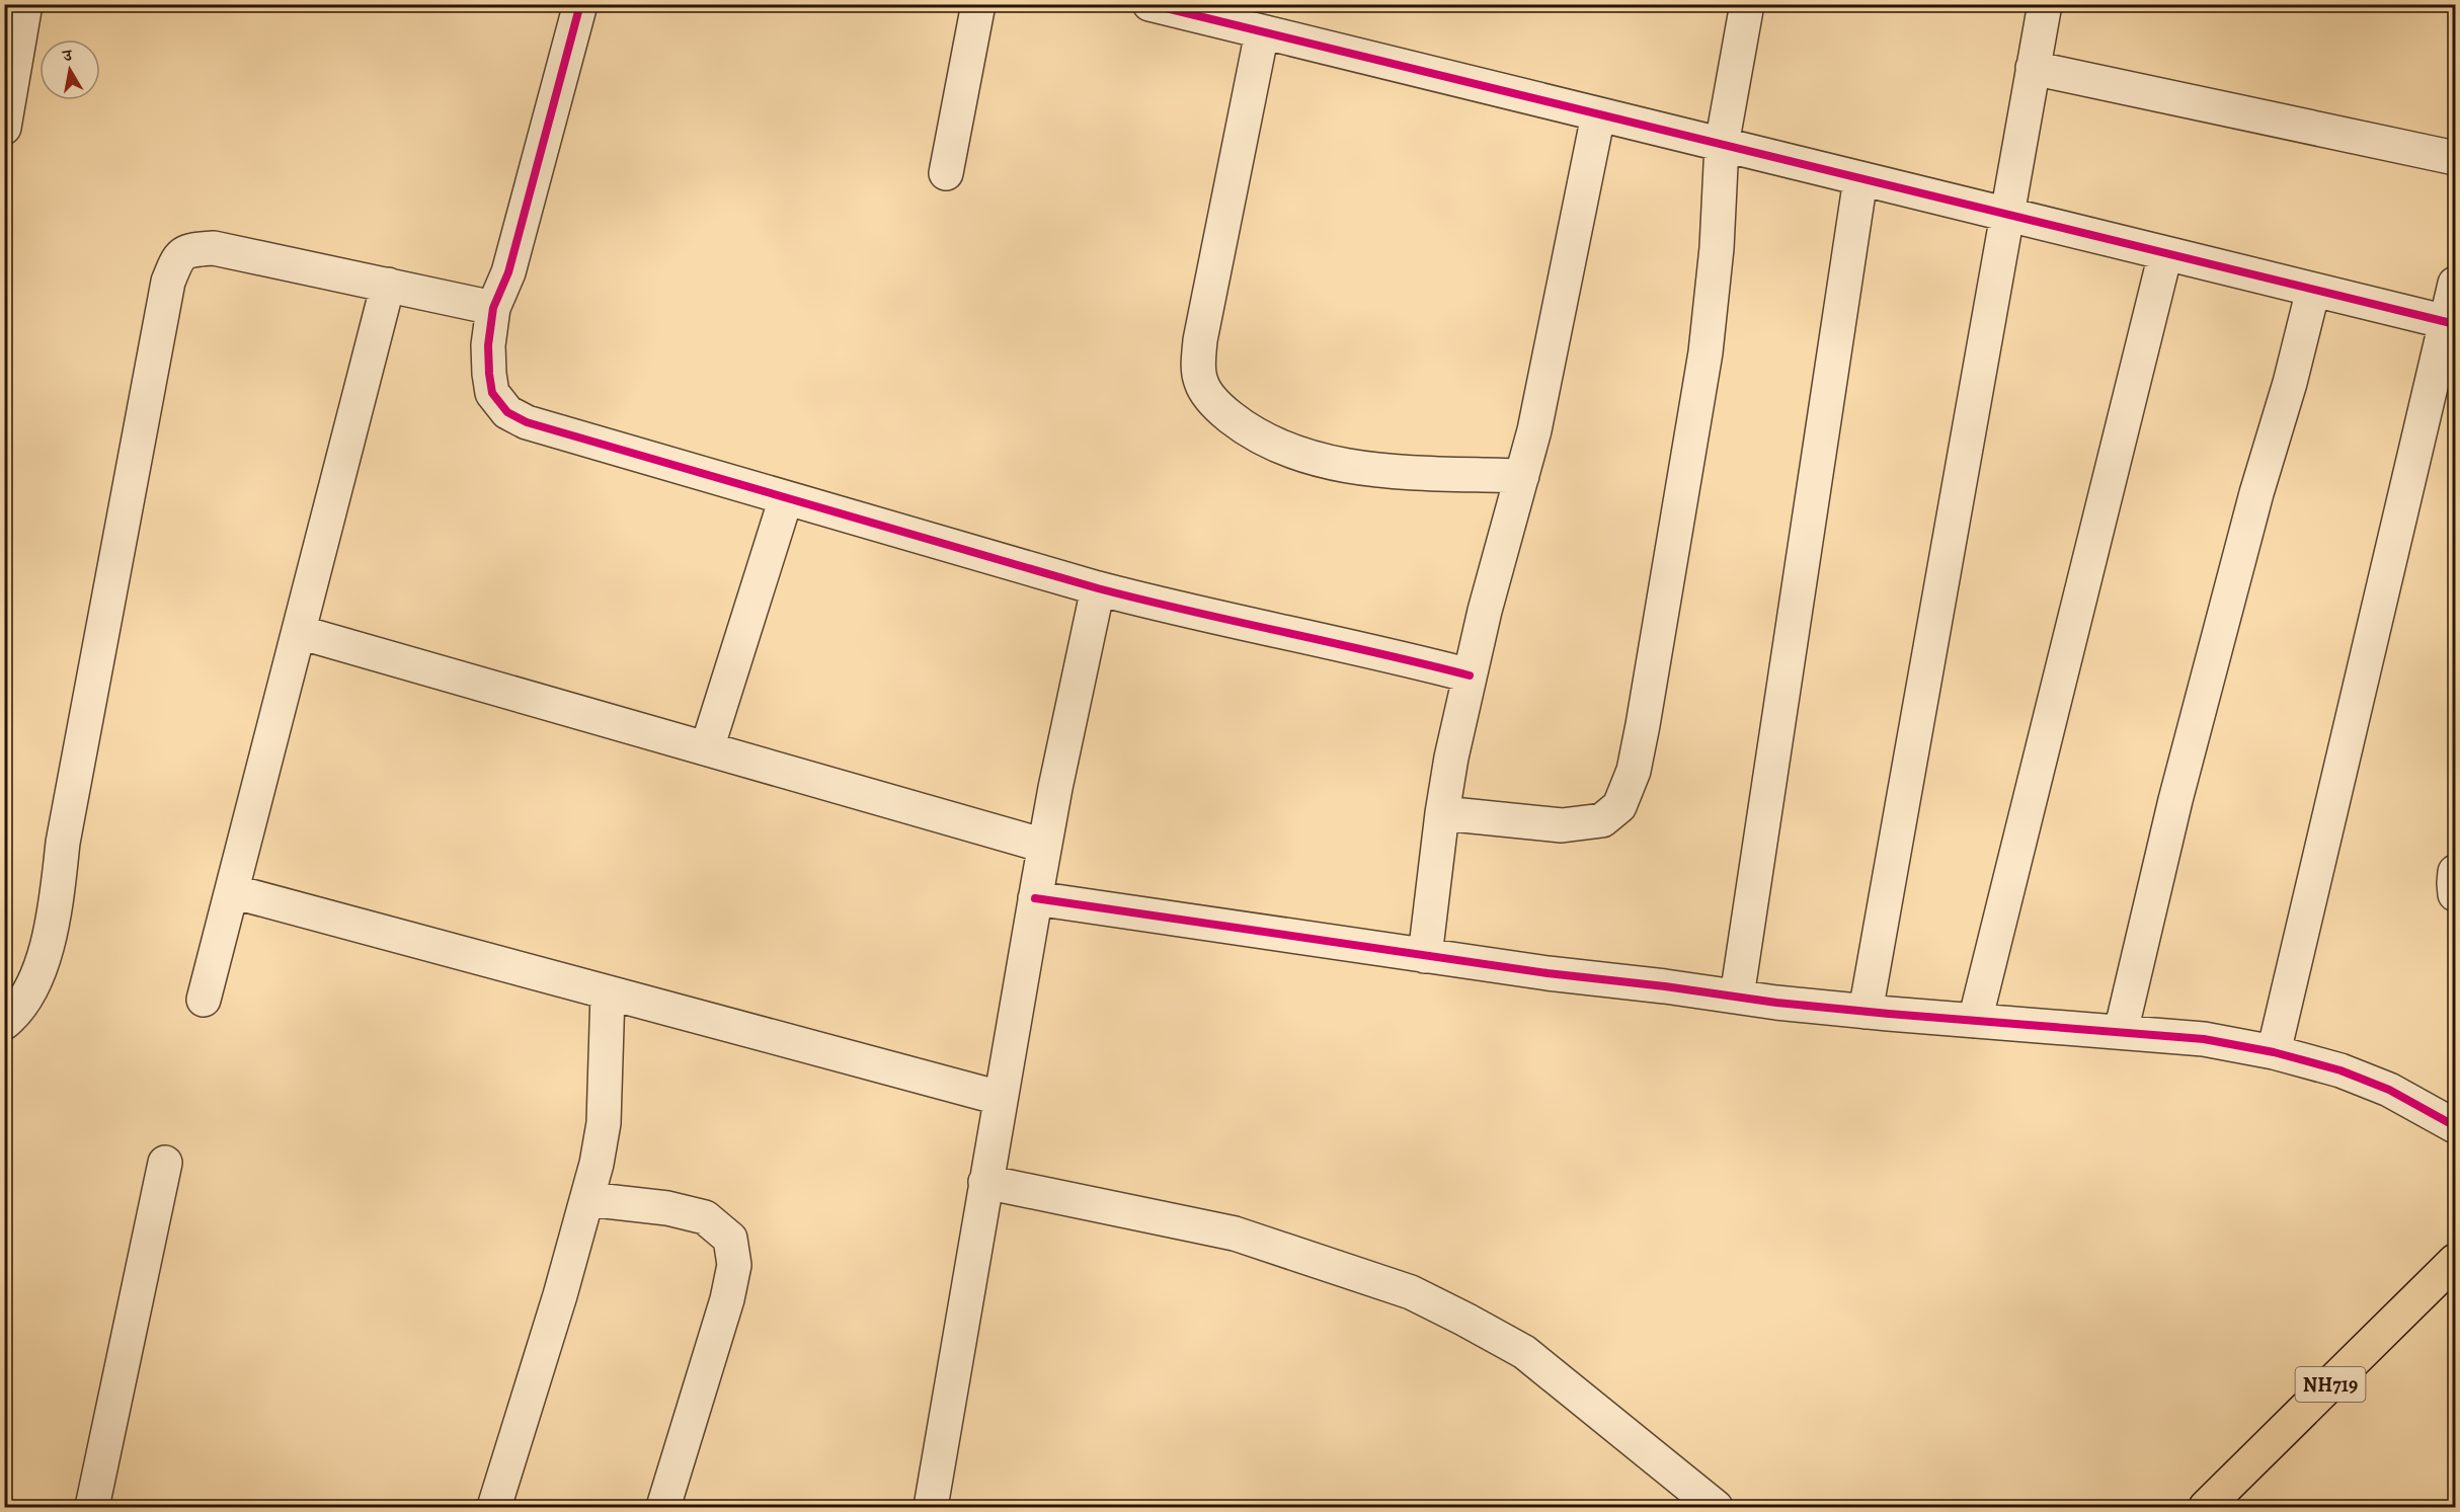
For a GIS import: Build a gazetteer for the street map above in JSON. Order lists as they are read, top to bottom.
{
  "streets": {
    "highway": ["NH719"]
  },
  "north": "top"
}
